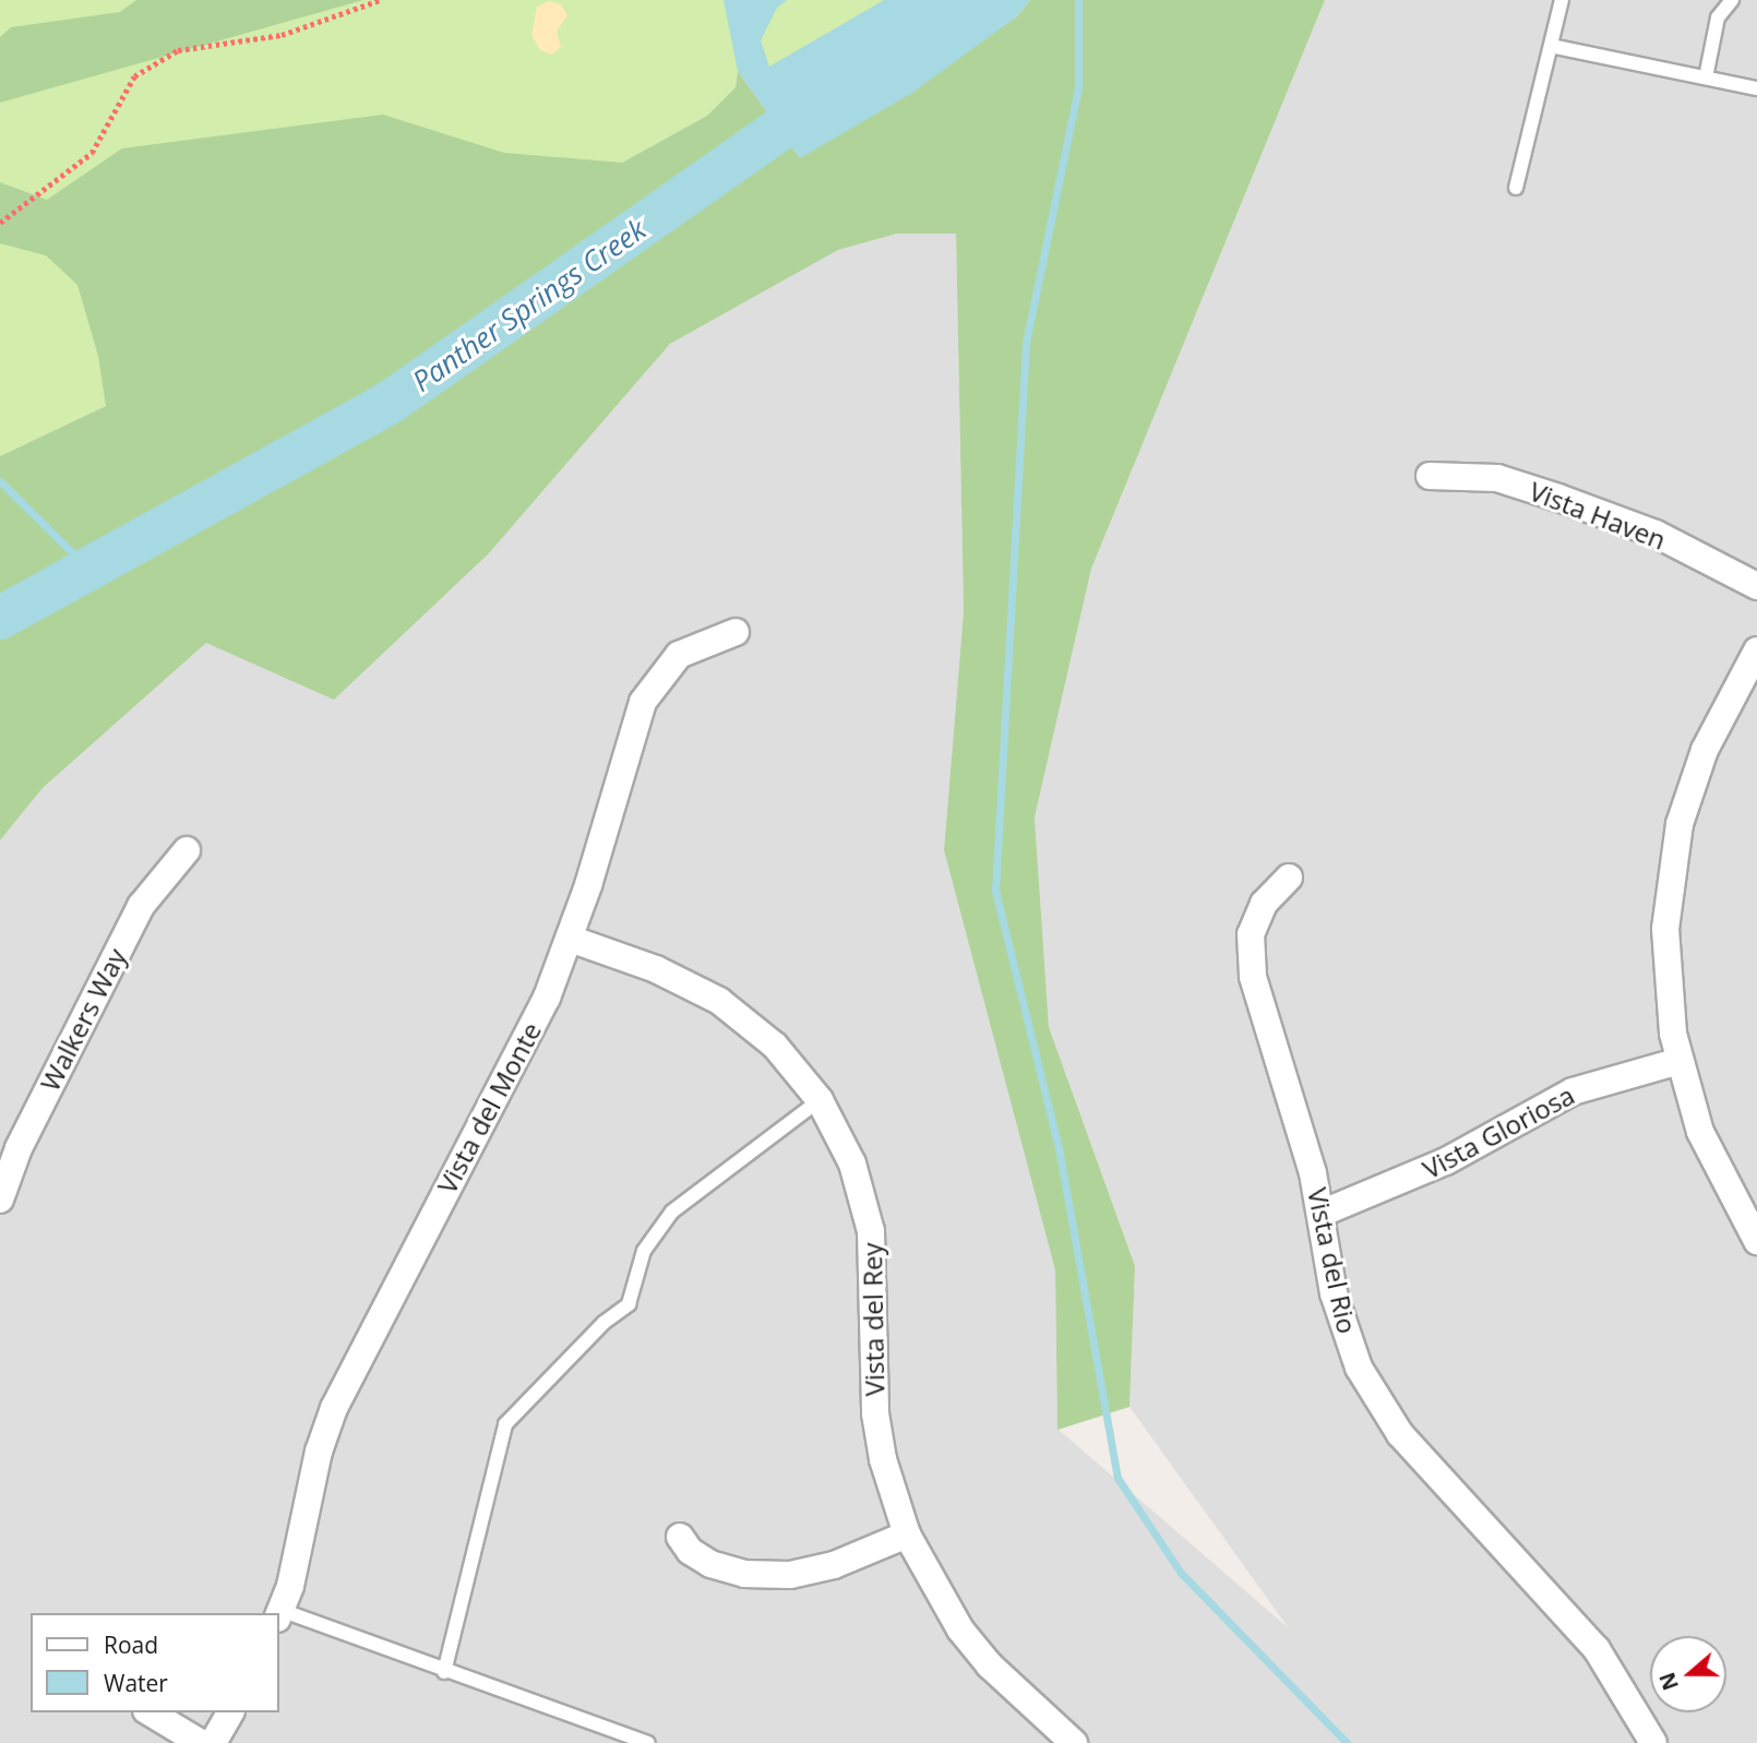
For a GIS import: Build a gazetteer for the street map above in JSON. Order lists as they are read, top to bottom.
{
  "streets": {
    "street": [
      "Vista Haven",
      "Walkers Way",
      "Vista del Monte",
      "Vista Gloriosa",
      "Vista del Rio",
      "Vista del Rey"
    ]
  },
  "crossings": [
    ["Vista del Monte", "Vista del Rey"],
    ["Vista Gloriosa", "Vista del Rio"]
  ],
  "water": ["Panther Springs Creek"],
  "legend": ["Road", "Water"],
  "north": "left"
}
